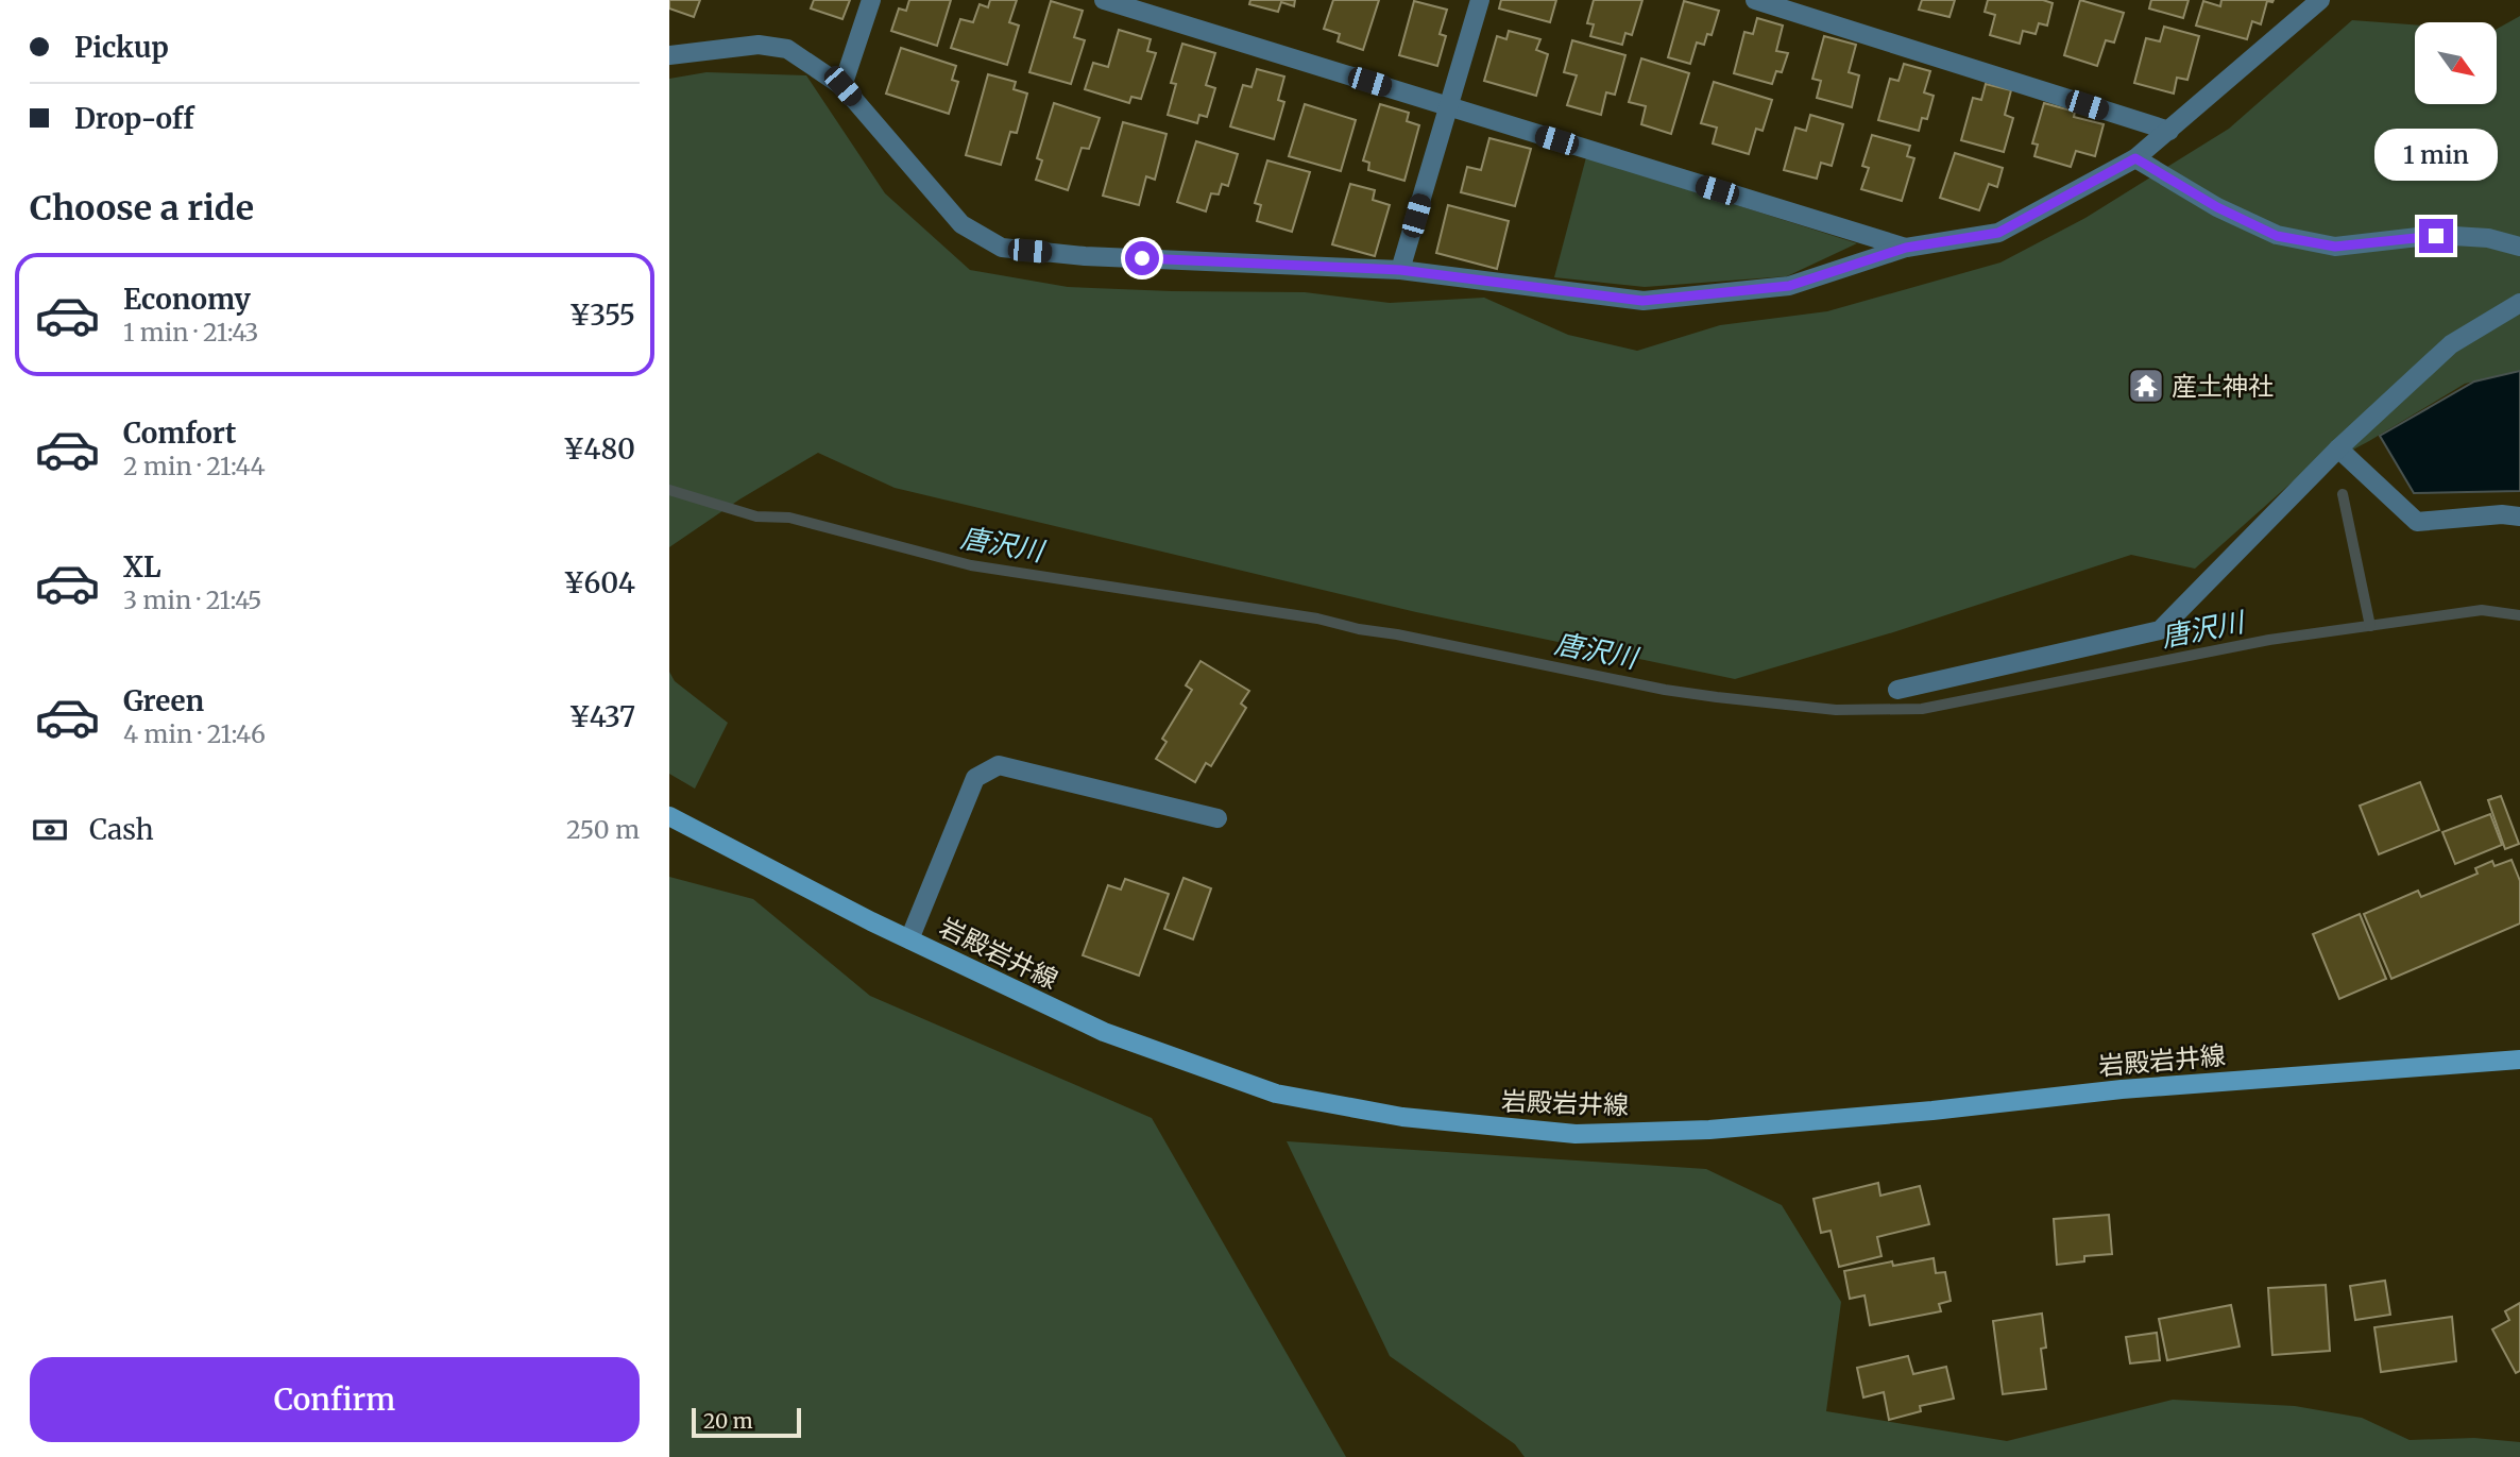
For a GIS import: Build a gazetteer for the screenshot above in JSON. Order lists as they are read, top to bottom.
{
  "streets": {
    "main road": ["岩殿岩井線"]
  },
  "water": ["唐沢川"],
  "places": {
    "temple": ["産土神社"]
  },
  "scale_bar": "20 m",
  "north": "bottom right",
  "page": {
    "banner": ["Pickup", "Drop-off"],
    "bubble": "1 min",
    "heading": "Choose a ride",
    "list": [
      {
        "name": "Economy",
        "note": "1 min · 21:43",
        "value": "¥355"
      },
      {
        "name": "Comfort",
        "note": "2 min · 21:44",
        "value": "¥480"
      },
      {
        "name": "XL",
        "note": "3 min · 21:45",
        "value": "¥604"
      },
      {
        "name": "Green",
        "note": "4 min · 21:46",
        "value": "¥437"
      }
    ],
    "pay": ["Cash", "250 m"],
    "buttons": "Confirm",
    "scale": "20 m"
  }
}
